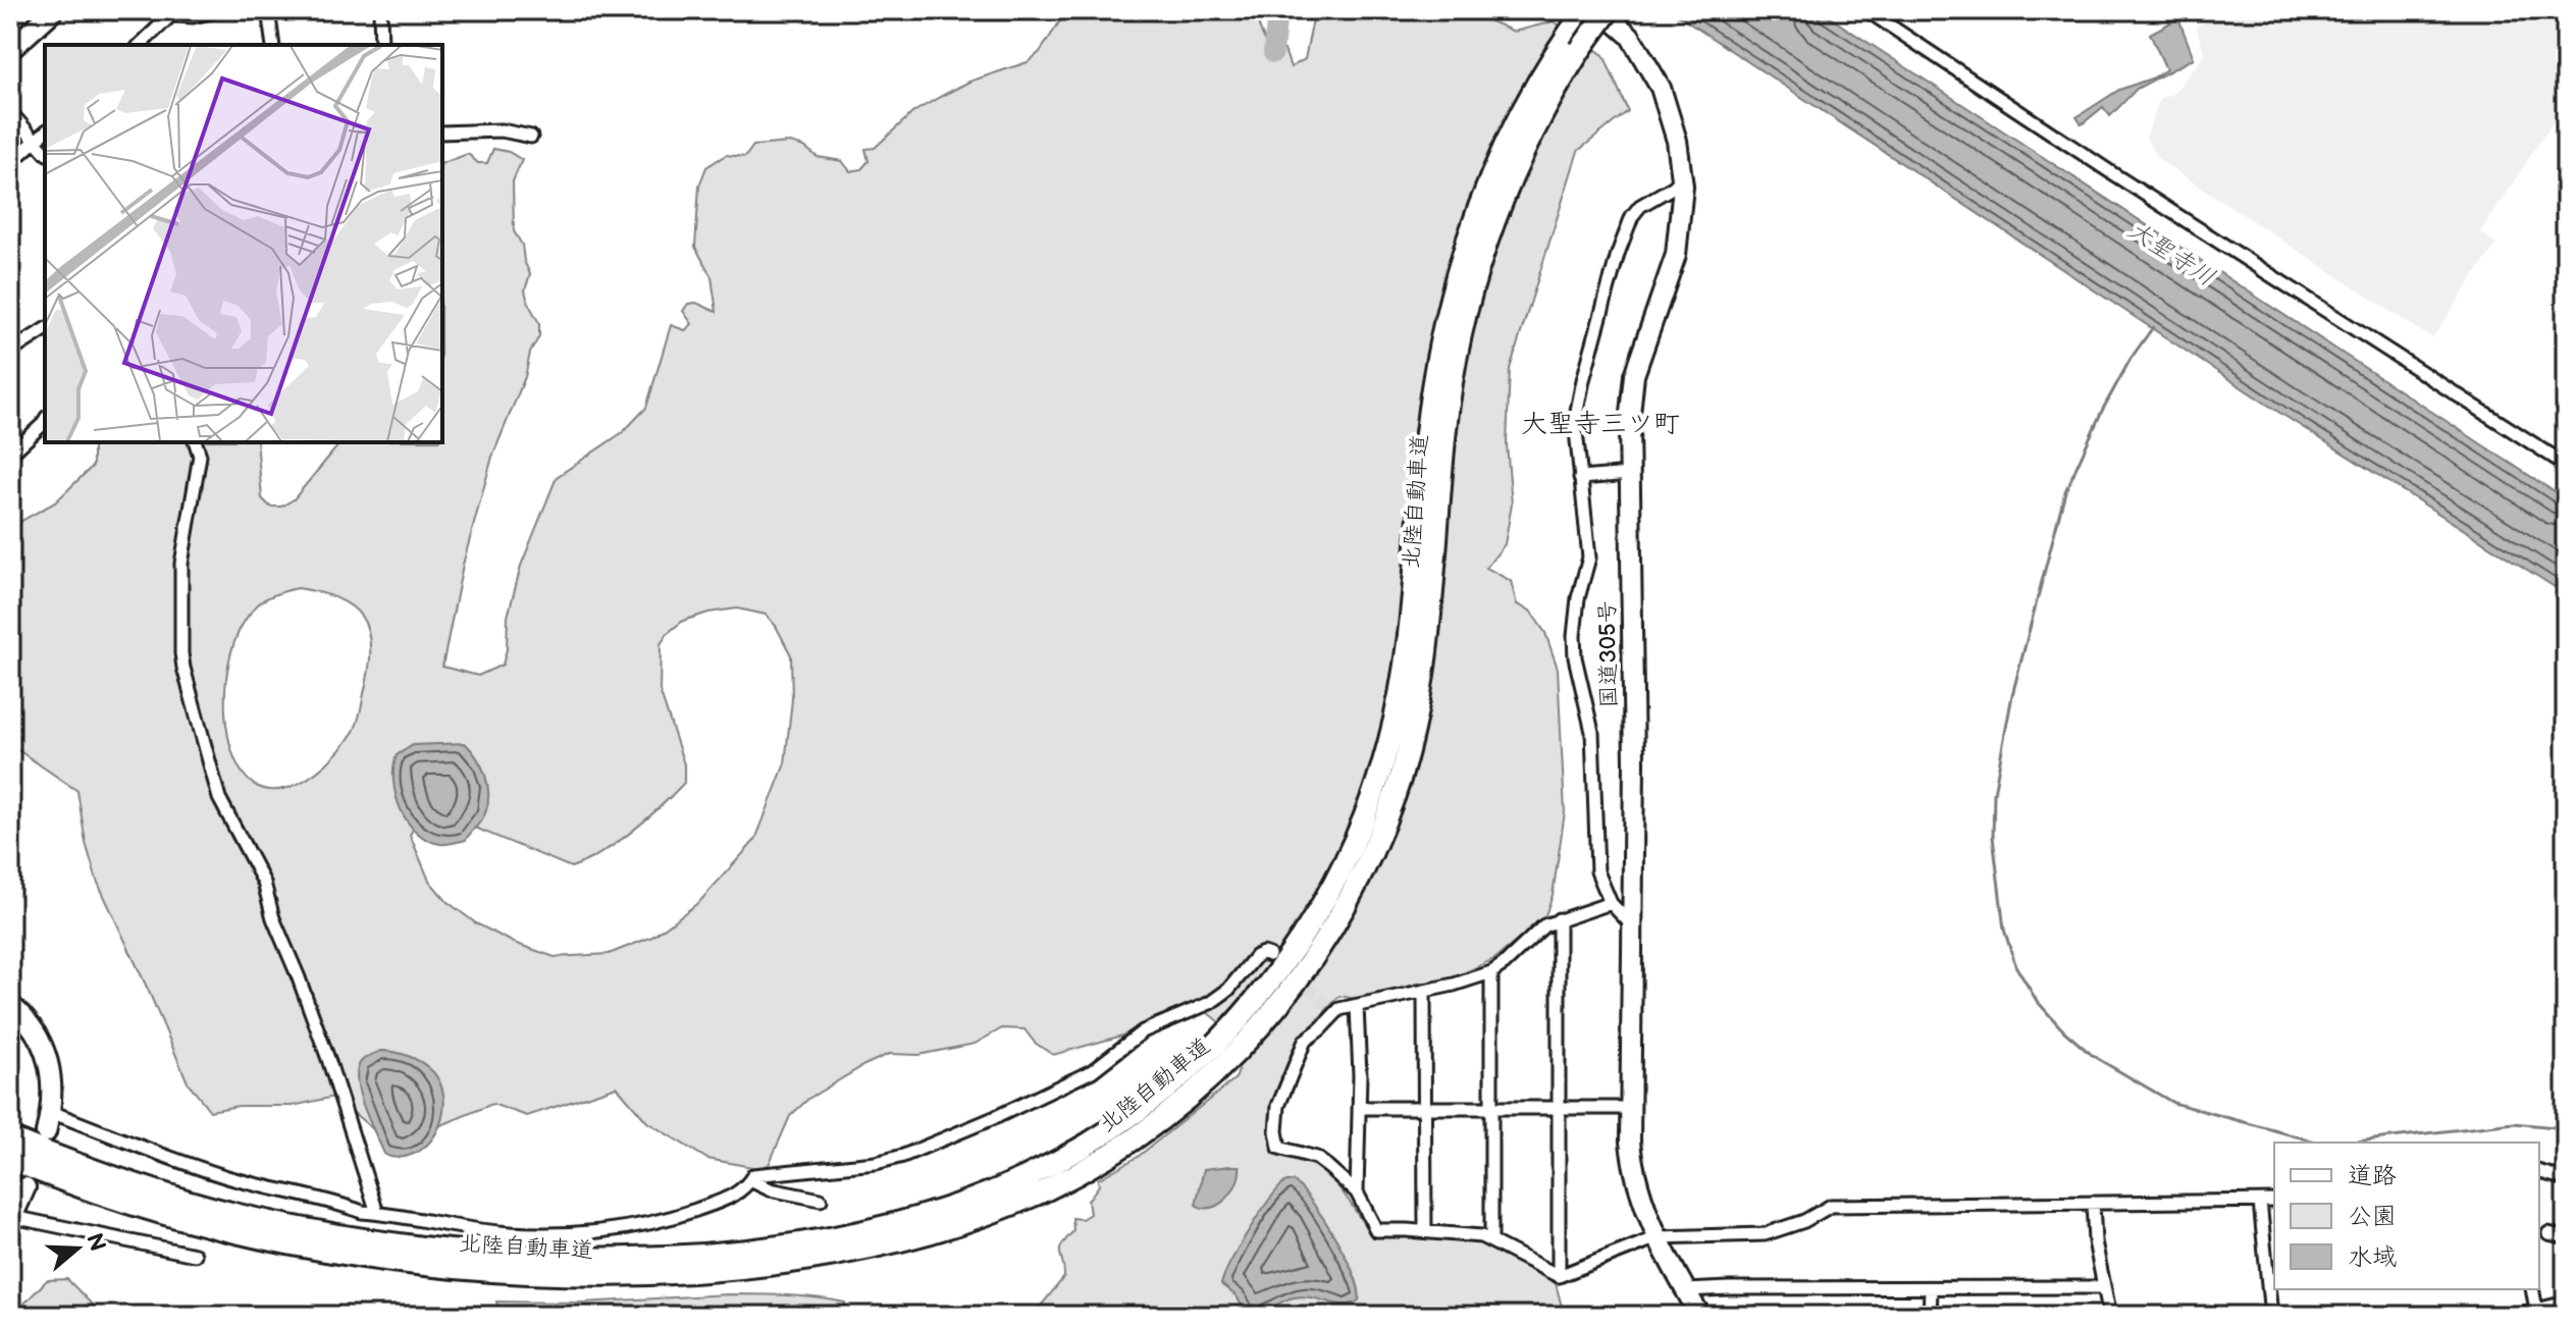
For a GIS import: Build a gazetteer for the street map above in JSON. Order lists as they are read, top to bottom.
{
  "streets": {
    "highway": ["北陸自動車道"],
    "main road": ["国道305号"]
  },
  "districts": ["大聖寺三ツ町"],
  "water": ["大聖寺川"],
  "legend": ["道路", "公園", "水域"],
  "north": "right"
}
